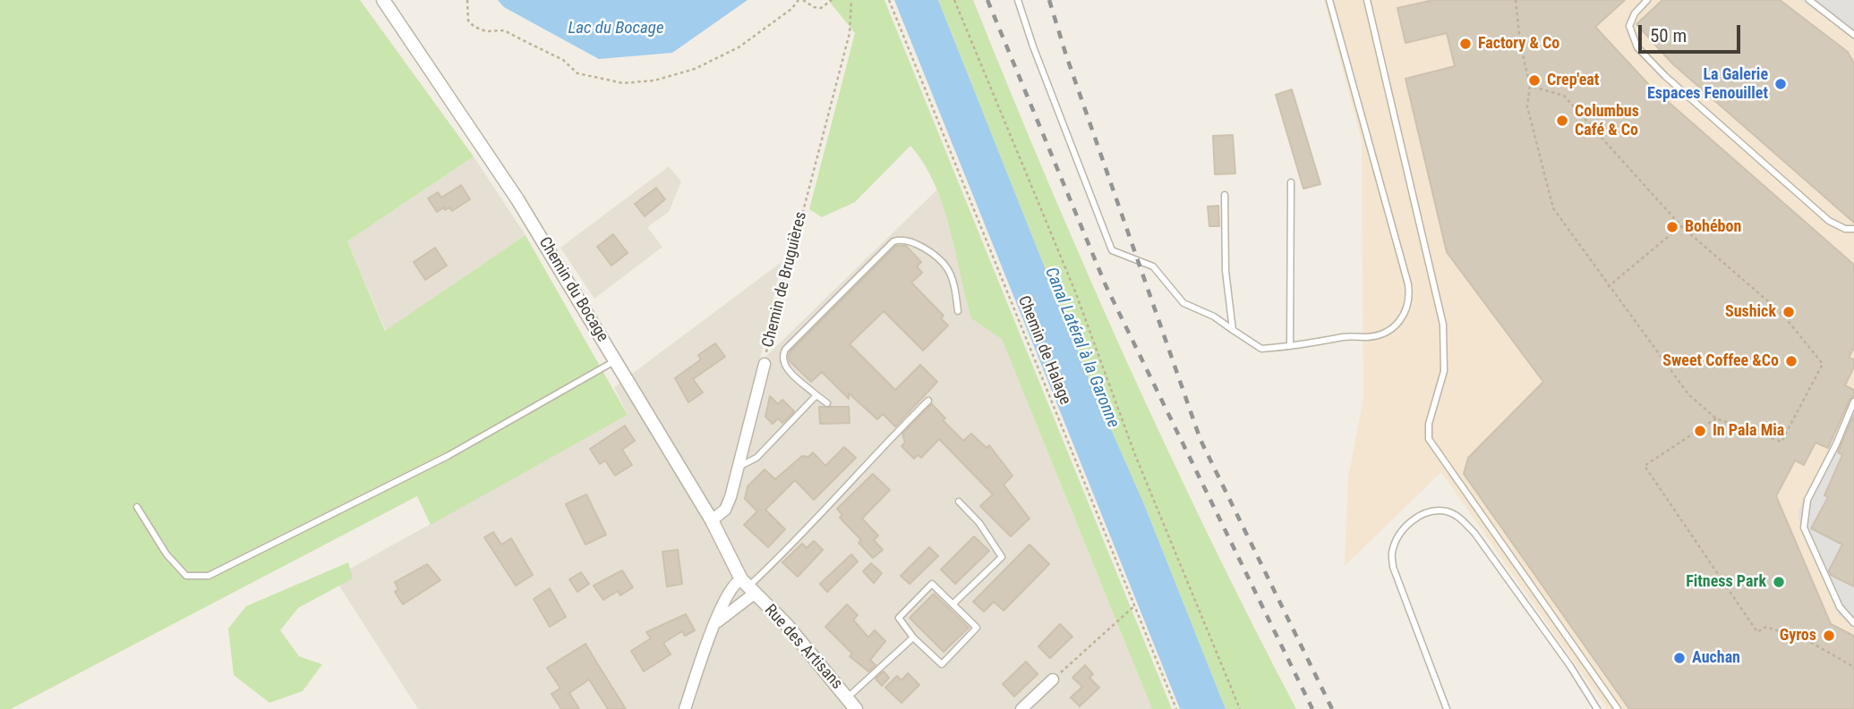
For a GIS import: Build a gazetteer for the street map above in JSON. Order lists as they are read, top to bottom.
{
  "streets": {
    "street": ["Chemin de Bruguières", "Chemin du Bocage", "Rue des Artisans"],
    "path": ["Chemin de Halage"]
  },
  "crossings": [
    ["Chemin de Bruguières", "Chemin du Bocage"],
    ["Chemin du Bocage", "Rue des Artisans"]
  ],
  "water": ["Lac du Bocage", "Canal Latéral à la Garonne"],
  "places": [
    "Factory & Co",
    "Crep'eat",
    "La Galerie Espaces Fenouillet",
    "Columbus Café & Co",
    "Bohébon",
    "Sushick",
    "Sweet Coffee &Co",
    "In Pala Mia",
    "Fitness Park",
    "Gyros",
    "Auchan"
  ],
  "scale_bar": "50 m"
}
